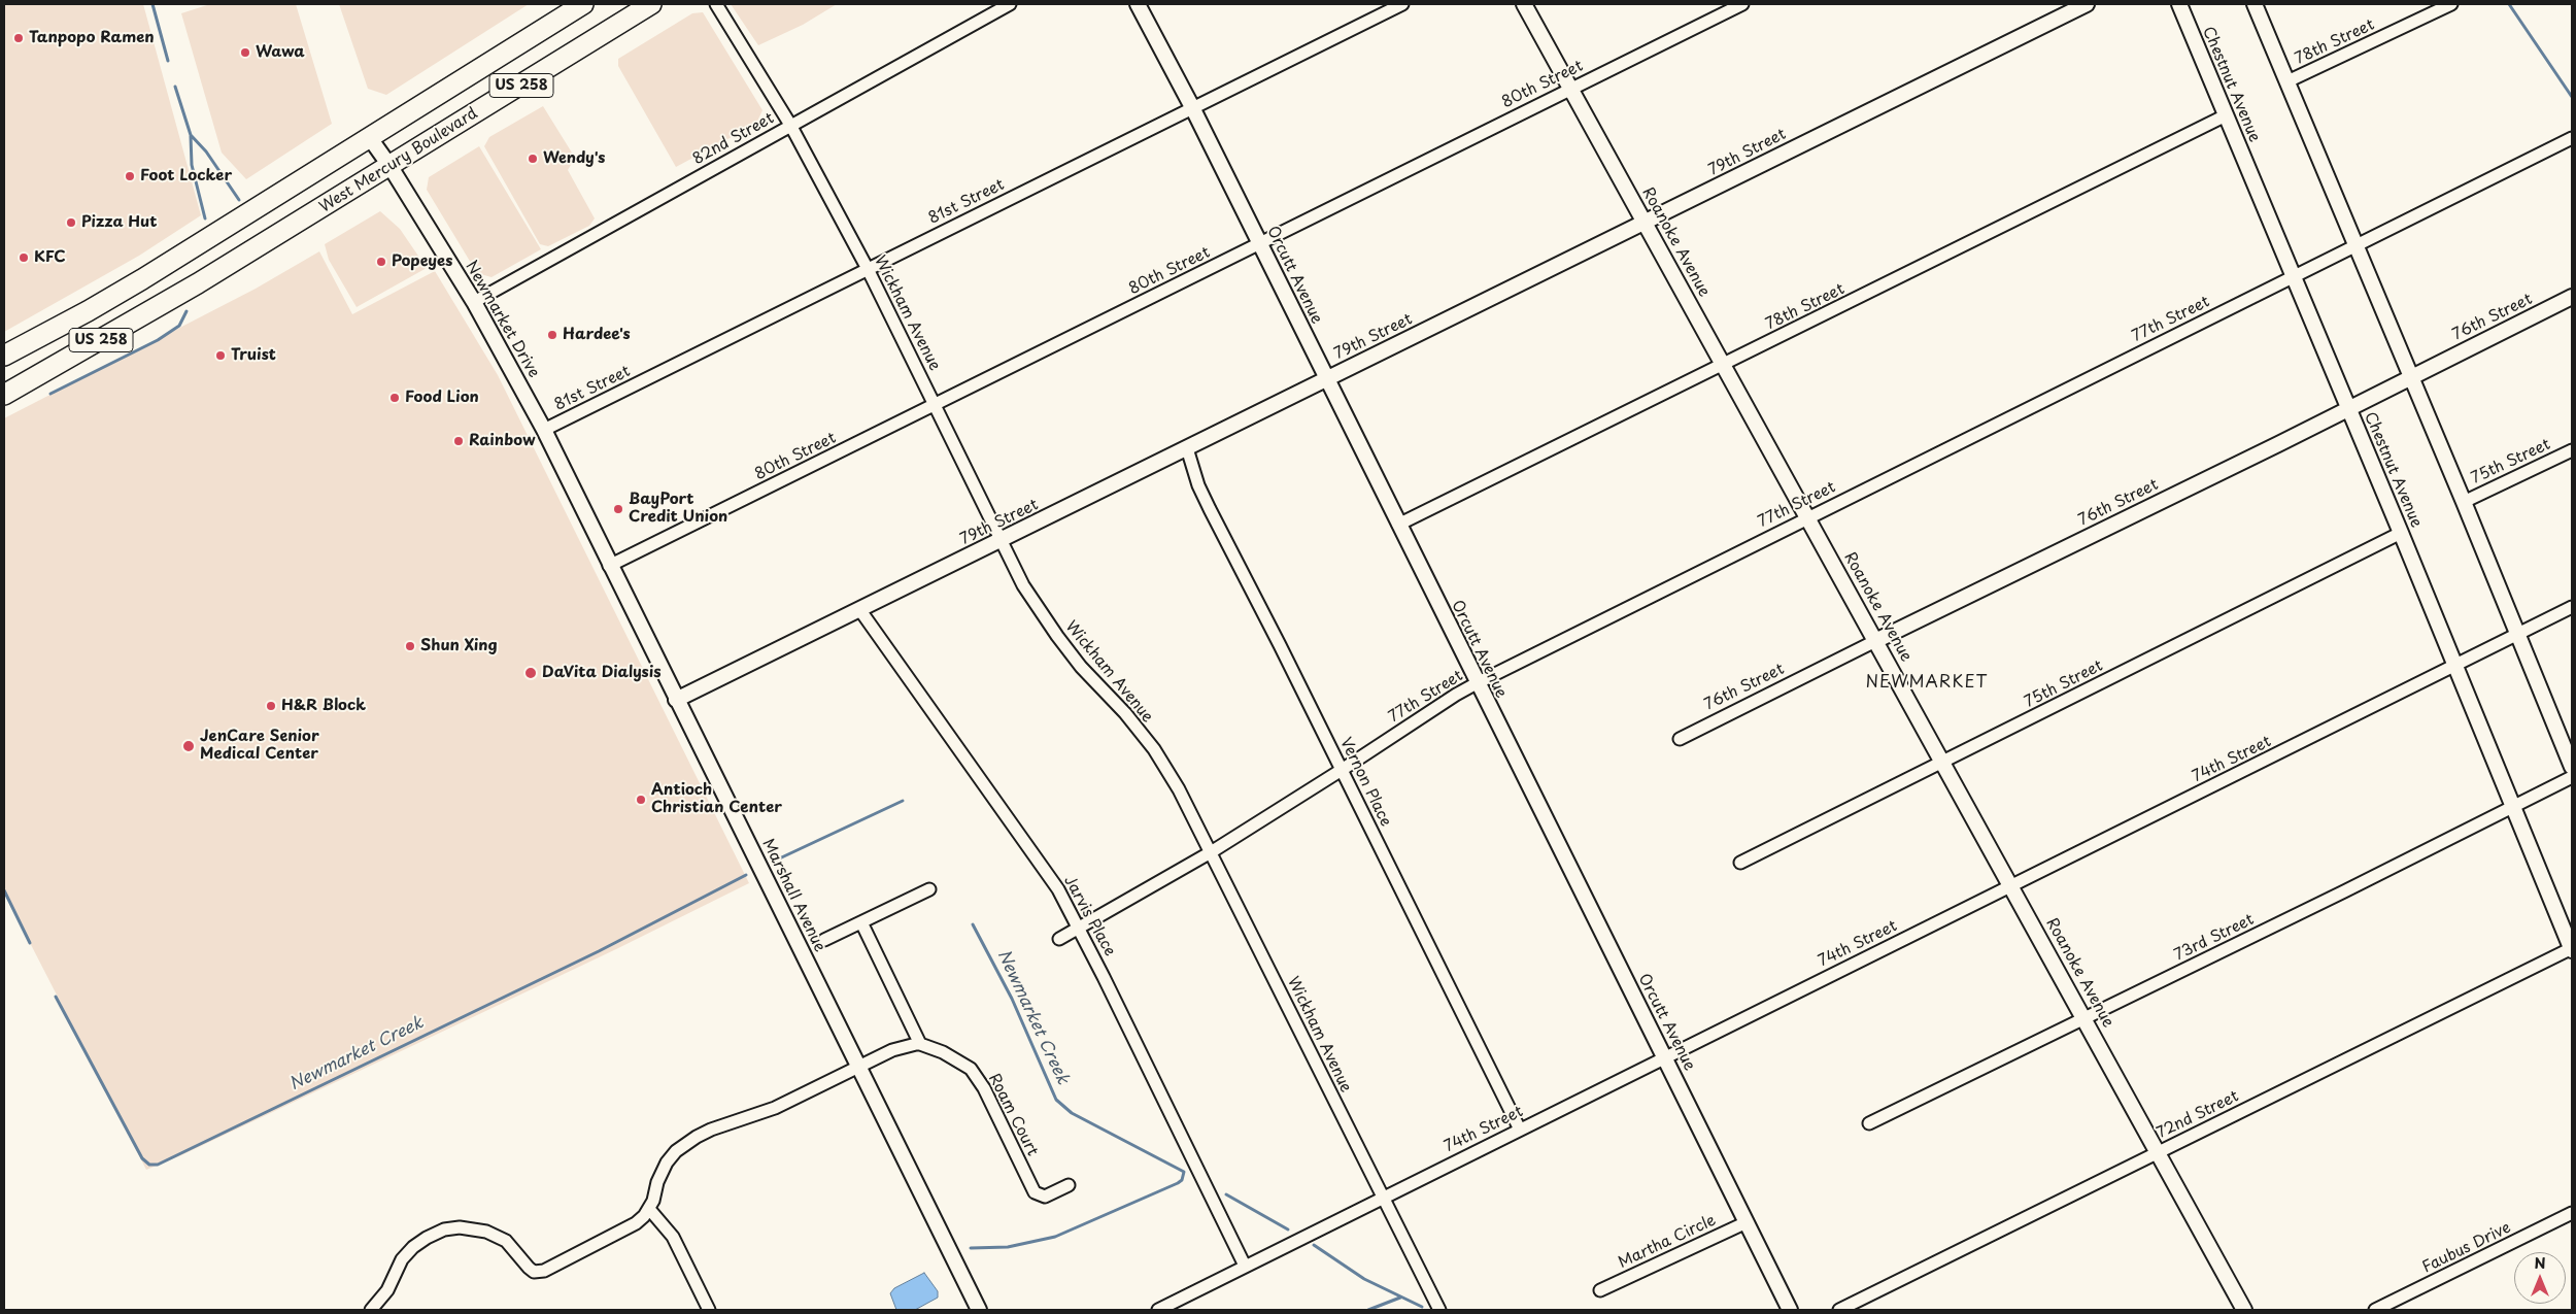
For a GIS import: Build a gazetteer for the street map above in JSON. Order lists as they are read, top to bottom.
{
  "streets": {
    "highway": ["US 258", "West Mercury Boulevard"],
    "street": [
      "78th Street",
      "80th Street",
      "Chestnut Avenue",
      "82nd Street",
      "79th Street",
      "81st Street",
      "Roanoke Avenue",
      "Orcutt Avenue",
      "Wickham Avenue",
      "76th Street",
      "Newmarket Drive",
      "77th Street",
      "75th Street",
      "74th Street",
      "Vernon Place",
      "Marshall Avenue",
      "Jarvis Place",
      "73rd Street",
      "Roam Court",
      "72nd Street",
      "Martha Circle",
      "Faubus Drive"
    ]
  },
  "crossings": [
    ["78th Street", "Chestnut Avenue"],
    ["78th Street", "Roanoke Avenue"],
    ["78th Street", "Orcutt Avenue"],
    ["80th Street", "Roanoke Avenue"],
    ["80th Street", "Orcutt Avenue"],
    ["80th Street", "Wickham Avenue"],
    ["80th Street", "Marshall Avenue"],
    ["Chestnut Avenue", "76th Street"],
    ["Chestnut Avenue", "77th Street"],
    ["Chestnut Avenue", "75th Street"],
    ["Chestnut Avenue", "74th Street"],
    ["Chestnut Avenue", "73rd Street"],
    ["Chestnut Avenue", "72nd Street"],
    ["US 258", "Newmarket Drive"],
    ["82nd Street", "Wickham Avenue"],
    ["82nd Street", "Newmarket Drive"],
    ["79th Street", "Roanoke Avenue"],
    ["79th Street", "Orcutt Avenue"],
    ["79th Street", "Wickham Avenue"],
    ["79th Street", "Vernon Place"],
    ["79th Street", "Marshall Avenue"],
    ["79th Street", "Jarvis Place"],
    ["West Mercury Boulevard", "Newmarket Drive"],
    ["81st Street", "Orcutt Avenue"],
    ["81st Street", "Wickham Avenue"],
    ["81st Street", "Newmarket Drive"],
    ["Roanoke Avenue", "76th Street"],
    ["Roanoke Avenue", "77th Street"],
    ["Roanoke Avenue", "75th Street"],
    ["Roanoke Avenue", "74th Street"],
    ["Roanoke Avenue", "73rd Street"],
    ["Roanoke Avenue", "72nd Street"],
    ["Orcutt Avenue", "77th Street"],
    ["Orcutt Avenue", "74th Street"],
    ["Orcutt Avenue", "Martha Circle"],
    ["Wickham Avenue", "77th Street"],
    ["Wickham Avenue", "74th Street"],
    ["Newmarket Drive", "Marshall Avenue"],
    ["77th Street", "Vernon Place"],
    ["77th Street", "Jarvis Place"],
    ["74th Street", "Vernon Place"],
    ["74th Street", "Jarvis Place"]
  ],
  "districts": ["NEWMARKET"],
  "water": ["Newmarket Creek"],
  "places": [
    "Tanpopo Ramen",
    "Wawa",
    "Wendy's",
    "Foot Locker",
    "Pizza Hut",
    "KFC",
    "Popeyes",
    "Hardee's",
    "Truist",
    "Food Lion",
    "Rainbow",
    "BayPort Credit Union",
    "Shun Xing",
    "DaVita Dialysis",
    "H&R Block",
    "JenCare Senior Medical Center",
    "Antioch Christian Center"
  ],
  "north": "top"
}
